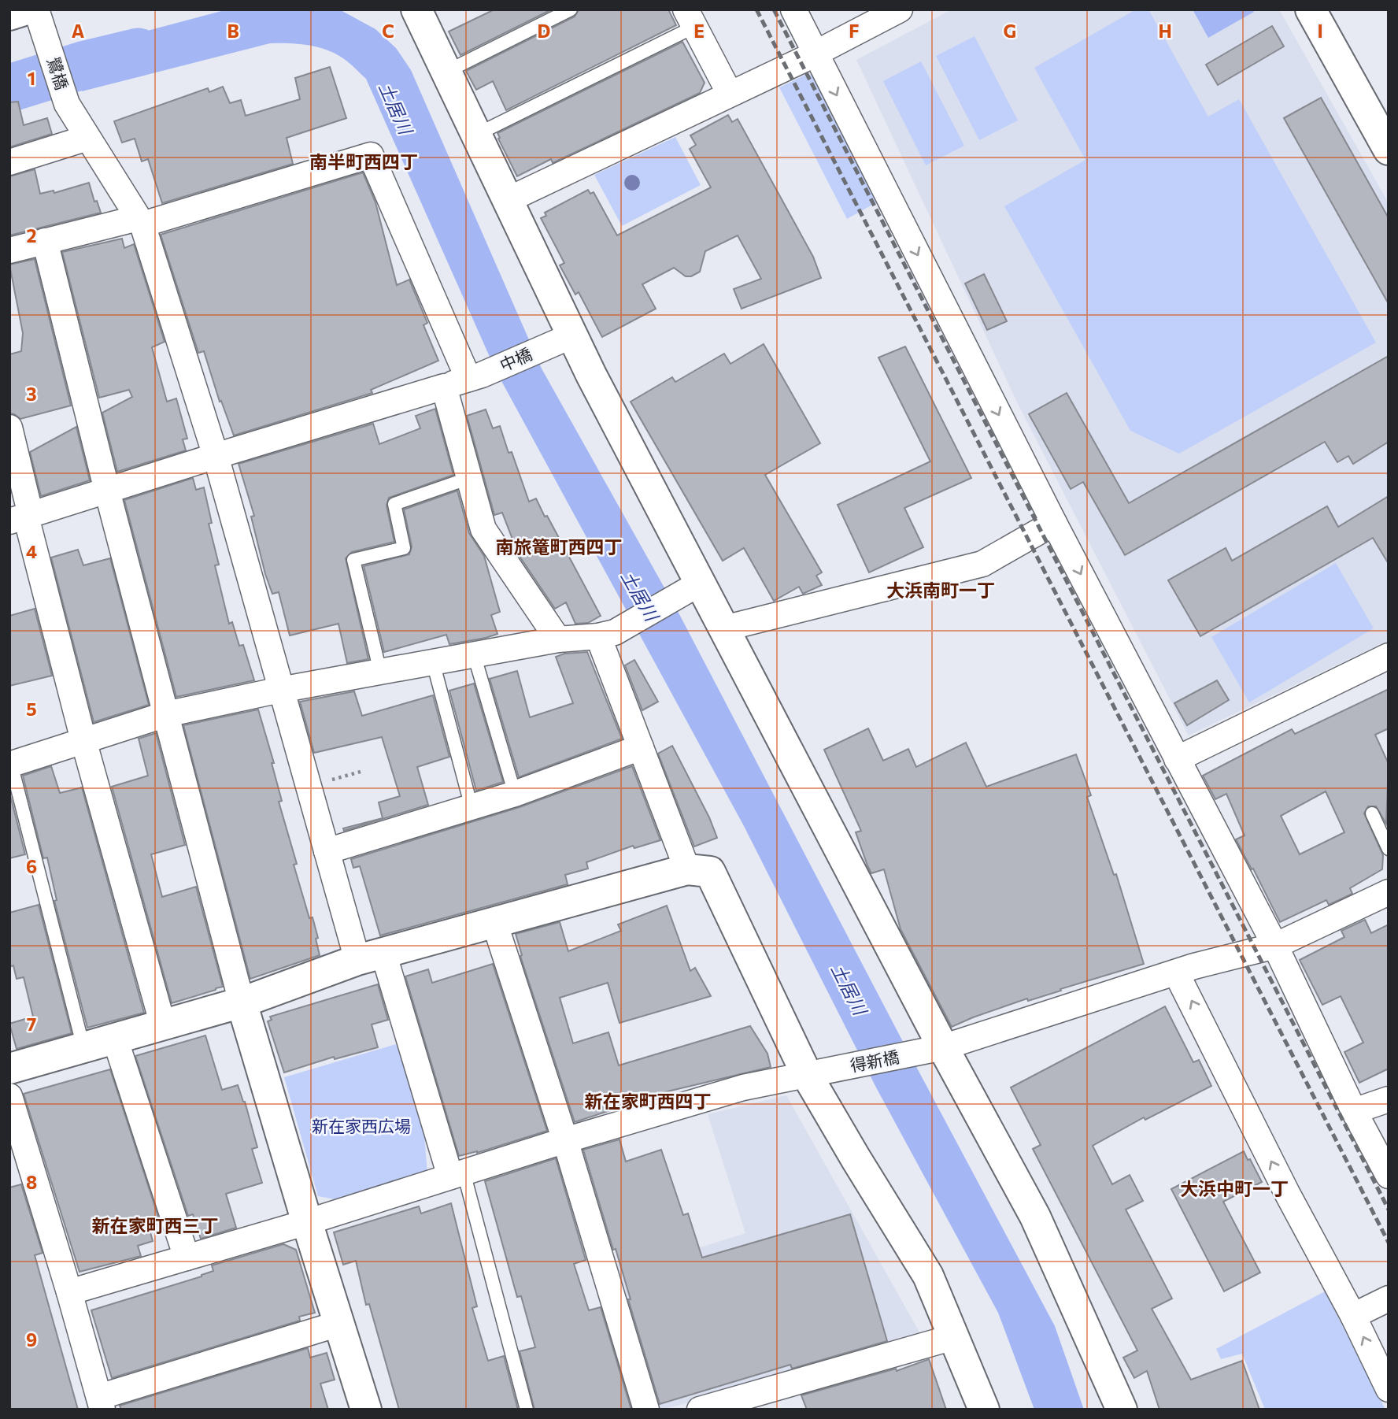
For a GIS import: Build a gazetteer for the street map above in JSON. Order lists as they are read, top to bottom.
{
  "streets": {
    "street": ["鷺橋", "中橋", "得新橋"]
  },
  "crossings": [
    ["鷺橋", "中橋"],
    ["鷺橋", "得新橋"]
  ],
  "districts": [
    "南半町西四丁",
    "南旅篭町西四丁",
    "大浜南町一丁",
    "新在家町西四丁",
    "大浜中町一丁",
    "新在家町西三丁"
  ],
  "water": ["土居川"],
  "parks": ["新在家西広場"],
  "grid": {
    "columns": [
      "A",
      "B",
      "C",
      "D",
      "E",
      "F",
      "G",
      "H",
      "I"
    ],
    "rows": [
      "1",
      "2",
      "3",
      "4",
      "5",
      "6",
      "7",
      "8",
      "9"
    ]
  }
}
